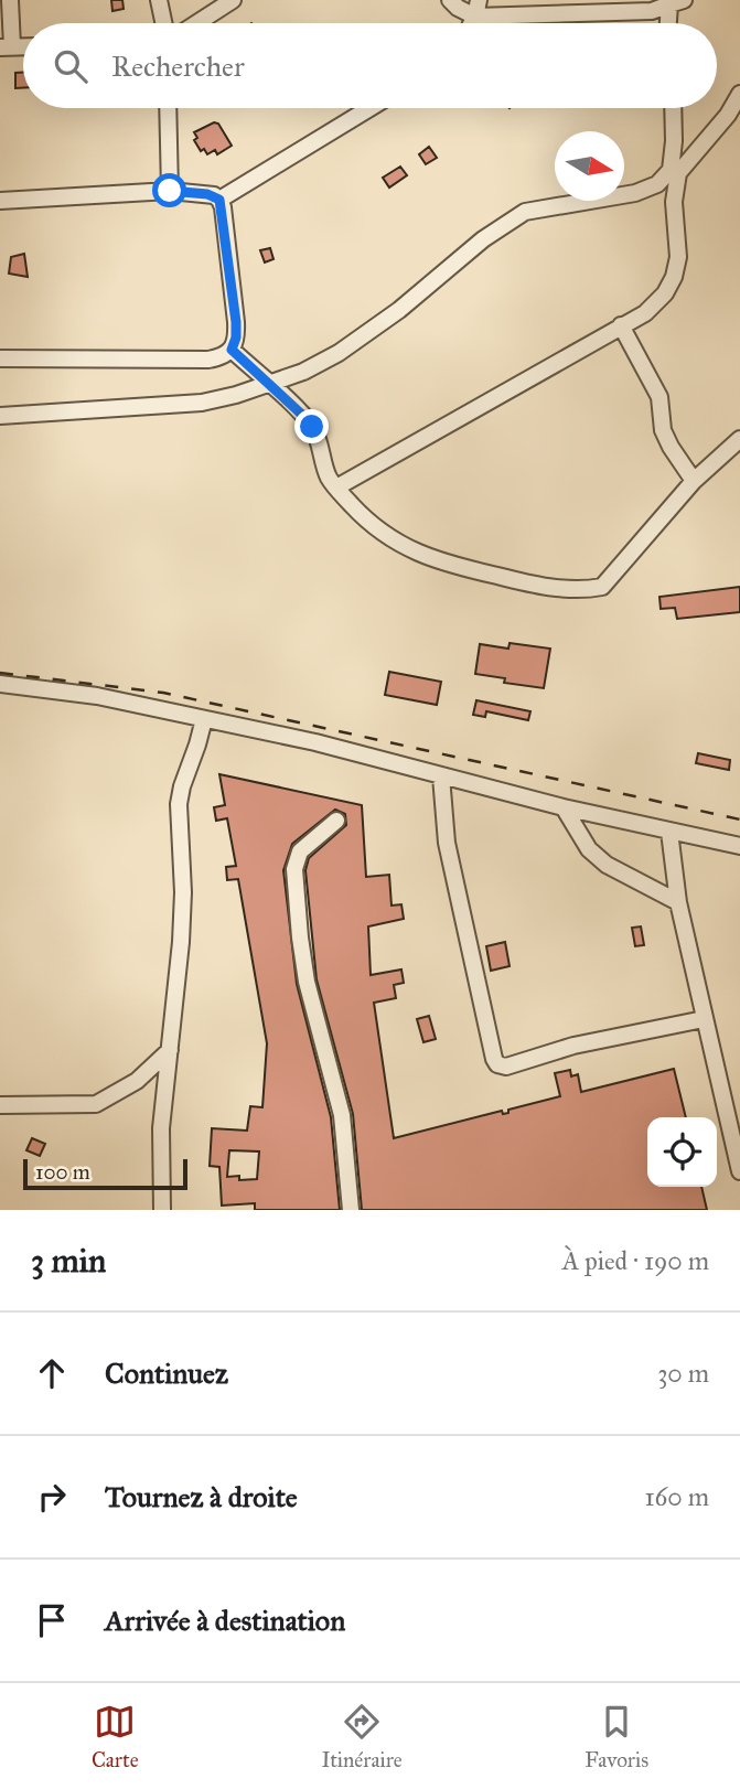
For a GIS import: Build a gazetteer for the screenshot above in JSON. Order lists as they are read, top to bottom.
{
  "scale_bar": "100 m",
  "north": "right",
  "page": {
    "search": "Rechercher",
    "scale": "100 m",
    "heading": ["3 min", "À pied · 190 m"],
    "list": [
      ["Continuez", "30 m"],
      ["Tournez à droite", "160 m"],
      "Arrivée à destination"
    ],
    "nav": ["Carte", "Itinéraire", "Favoris"]
  }
}
